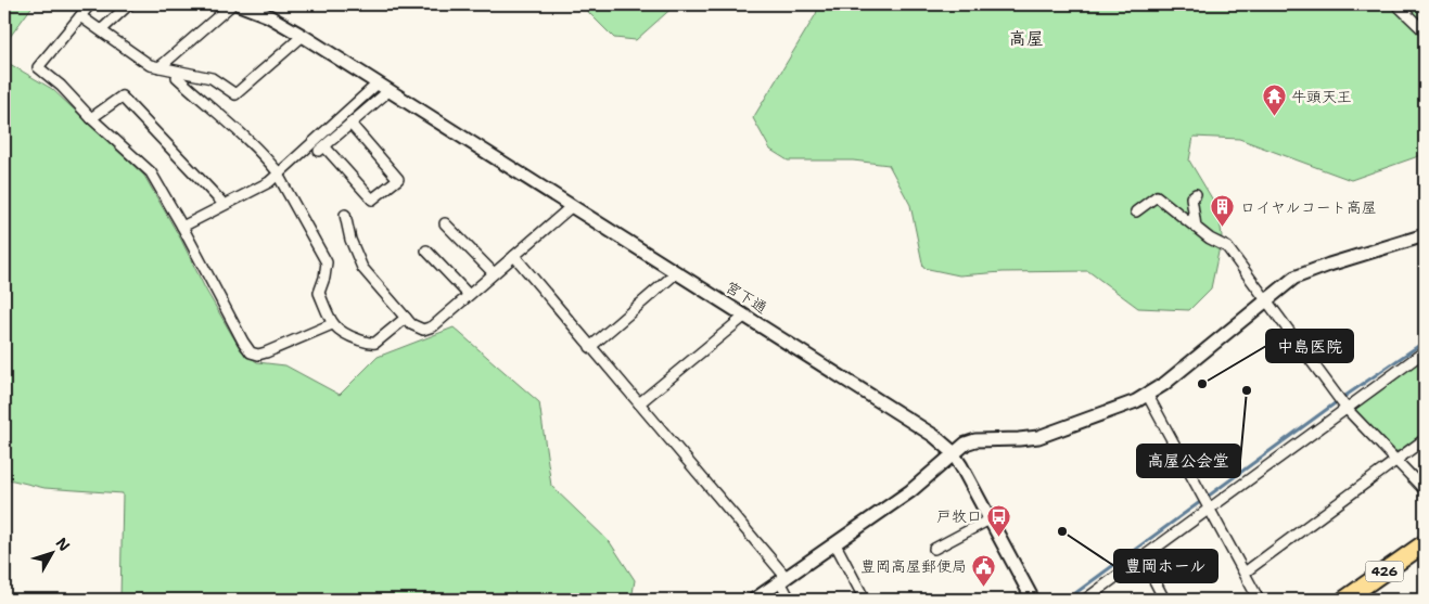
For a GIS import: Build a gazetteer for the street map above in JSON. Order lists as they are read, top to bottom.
{
  "streets": {
    "highway": ["426"],
    "street": ["宮下通"]
  },
  "districts": ["高屋"],
  "places": {
    "temple": ["牛頭天王"],
    "building": ["ロイヤルコート高屋"],
    "other": ["中島医院", "高屋公会堂", "豊岡ホール"],
    "bus stop": ["戸牧口"],
    "public building": ["豊岡高屋郵便局"]
  },
  "north": "top right"
}
